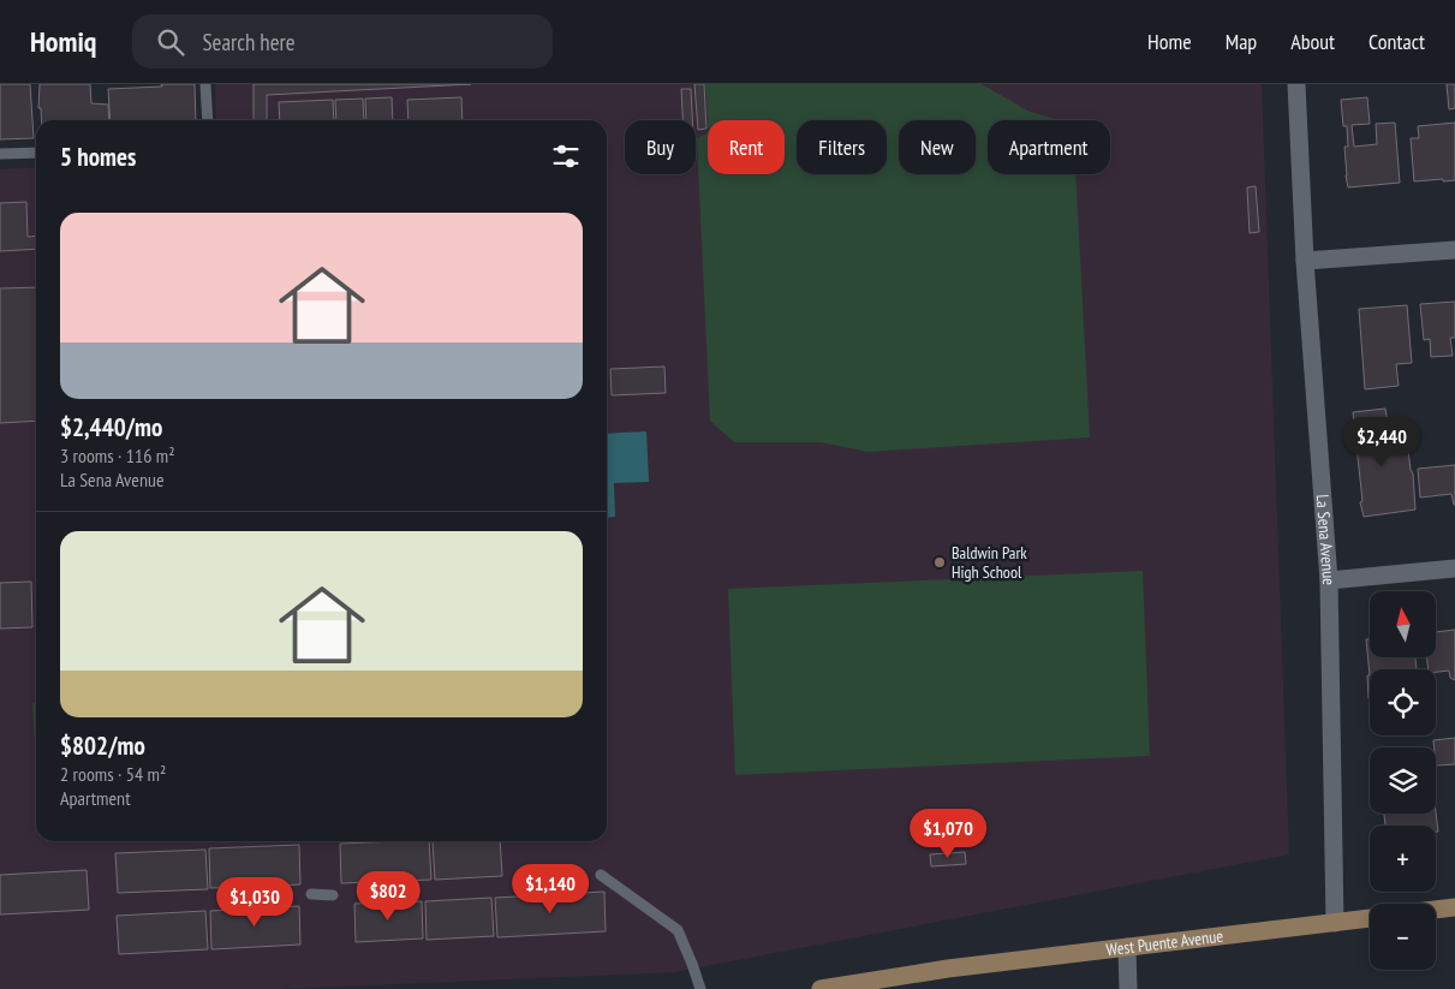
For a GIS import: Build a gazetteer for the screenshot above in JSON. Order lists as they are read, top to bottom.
{
  "streets": {
    "main road": ["West Puente Avenue"],
    "street": ["La Sena Avenue"]
  },
  "crossings": [
    ["La Sena Avenue", "West Puente Avenue"]
  ],
  "places": ["Baldwin Park High School"],
  "north": "top",
  "page": {
    "header": "Homiq",
    "search": "Search here",
    "nav": [
      "Home",
      "Map",
      "About",
      "Contact"
    ],
    "chip": [
      "Buy",
      "Rent",
      "Filters",
      "New",
      "Apartment"
    ],
    "heading": "5 homes",
    "list": [
      {
        "name": "$2,440/mo",
        "note": "3 rooms · 116 m² · La Sena Avenue"
      },
      {
        "name": "$802/mo",
        "note": "2 rooms · 54 m² · Apartment"
      }
    ],
    "price": [
      "$2,440",
      "$1,070",
      "$1,140",
      "$802",
      "$1,030"
    ],
    "map_buttons": ["+", "−"]
  }
}
